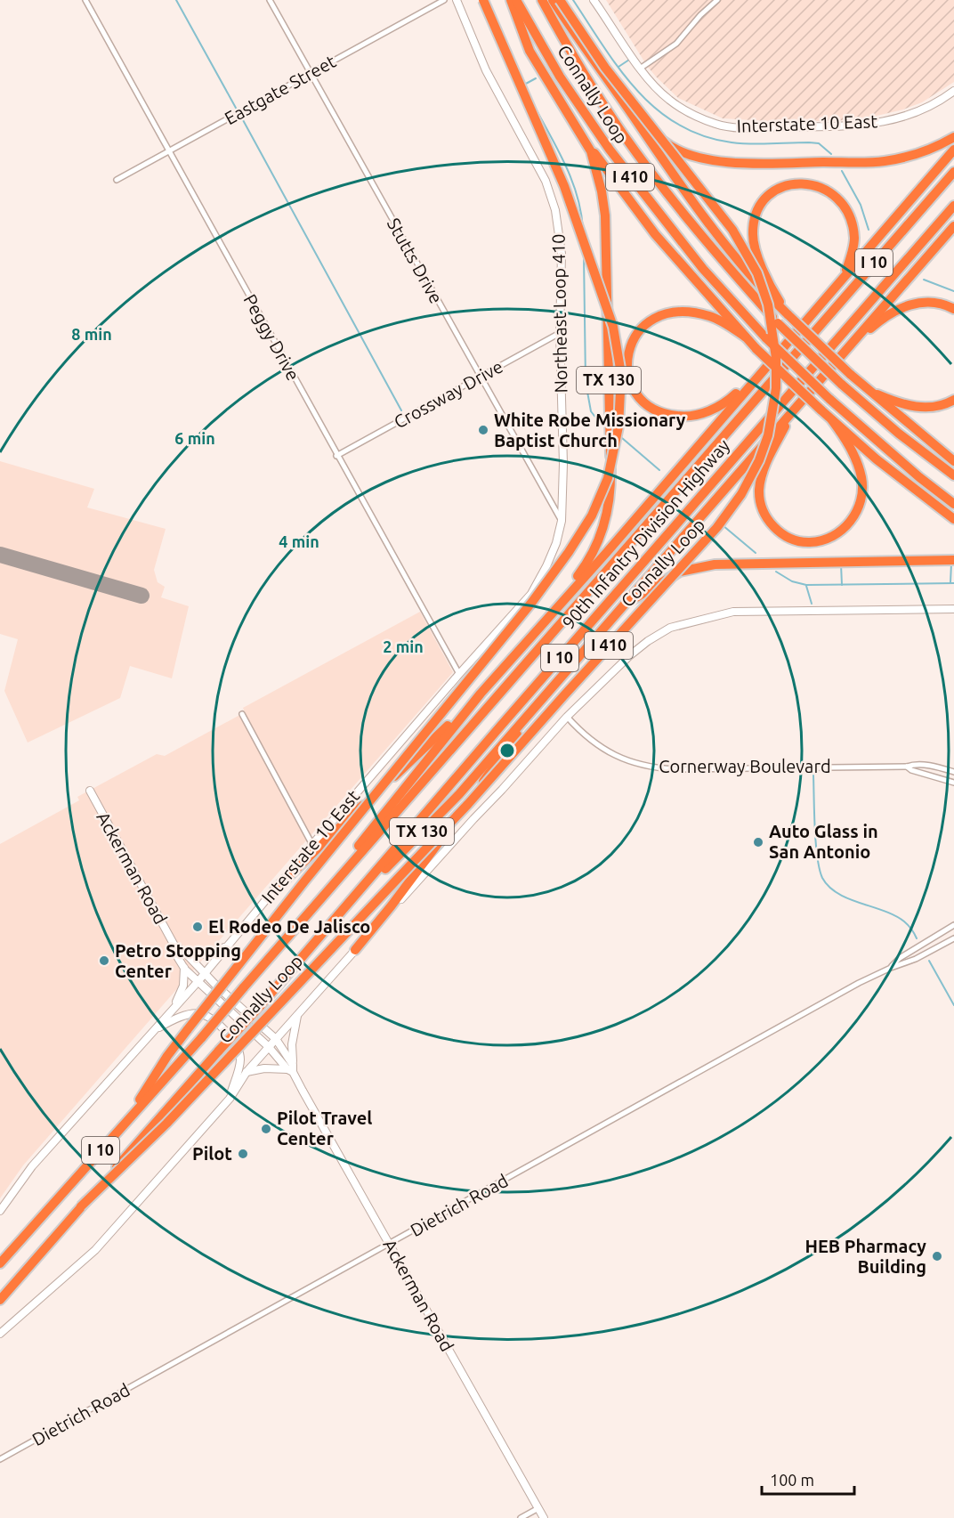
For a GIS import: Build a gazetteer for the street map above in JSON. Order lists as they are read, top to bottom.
{
  "streets": {
    "highway": [
      "Connally Loop",
      "I 410",
      "I 10",
      "TX 130",
      "90th Infantry Division Highway"
    ],
    "main road": ["Interstate 10 East", "Northeast Loop 410", "Ackerman Road"],
    "street": [
      "Eastgate Street",
      "Stutts Drive",
      "Peggy Drive",
      "Crossway Drive",
      "Cornerway Boulevard",
      "Dietrich Road"
    ]
  },
  "crossings": [
    ["Eastgate Street", "Stutts Drive"],
    ["Eastgate Street", "Peggy Drive"],
    ["Connally Loop", "90th Infantry Division Highway"],
    ["Interstate 10 East", "Stutts Drive"],
    ["Interstate 10 East", "Northeast Loop 410"],
    ["Interstate 10 East", "Peggy Drive"],
    ["Interstate 10 East", "Ackerman Road"],
    ["Stutts Drive", "Northeast Loop 410"],
    ["Stutts Drive", "Crossway Drive"],
    ["Northeast Loop 410", "Crossway Drive"],
    ["Peggy Drive", "Crossway Drive"],
    ["TX 130", "90th Infantry Division Highway"],
    ["Ackerman Road", "Dietrich Road"]
  ],
  "places": [
    "White Robe Missionary Baptist Church",
    "Auto Glass in San Antonio",
    "El Rodeo De Jalisco",
    "Petro Stopping Center",
    "Pilot Travel Center",
    "Pilot",
    "HEB Pharmacy Building"
  ],
  "scale_bar": "100 m",
  "rings": [
    "8 min",
    "6 min",
    "4 min",
    "2 min"
  ]
}
